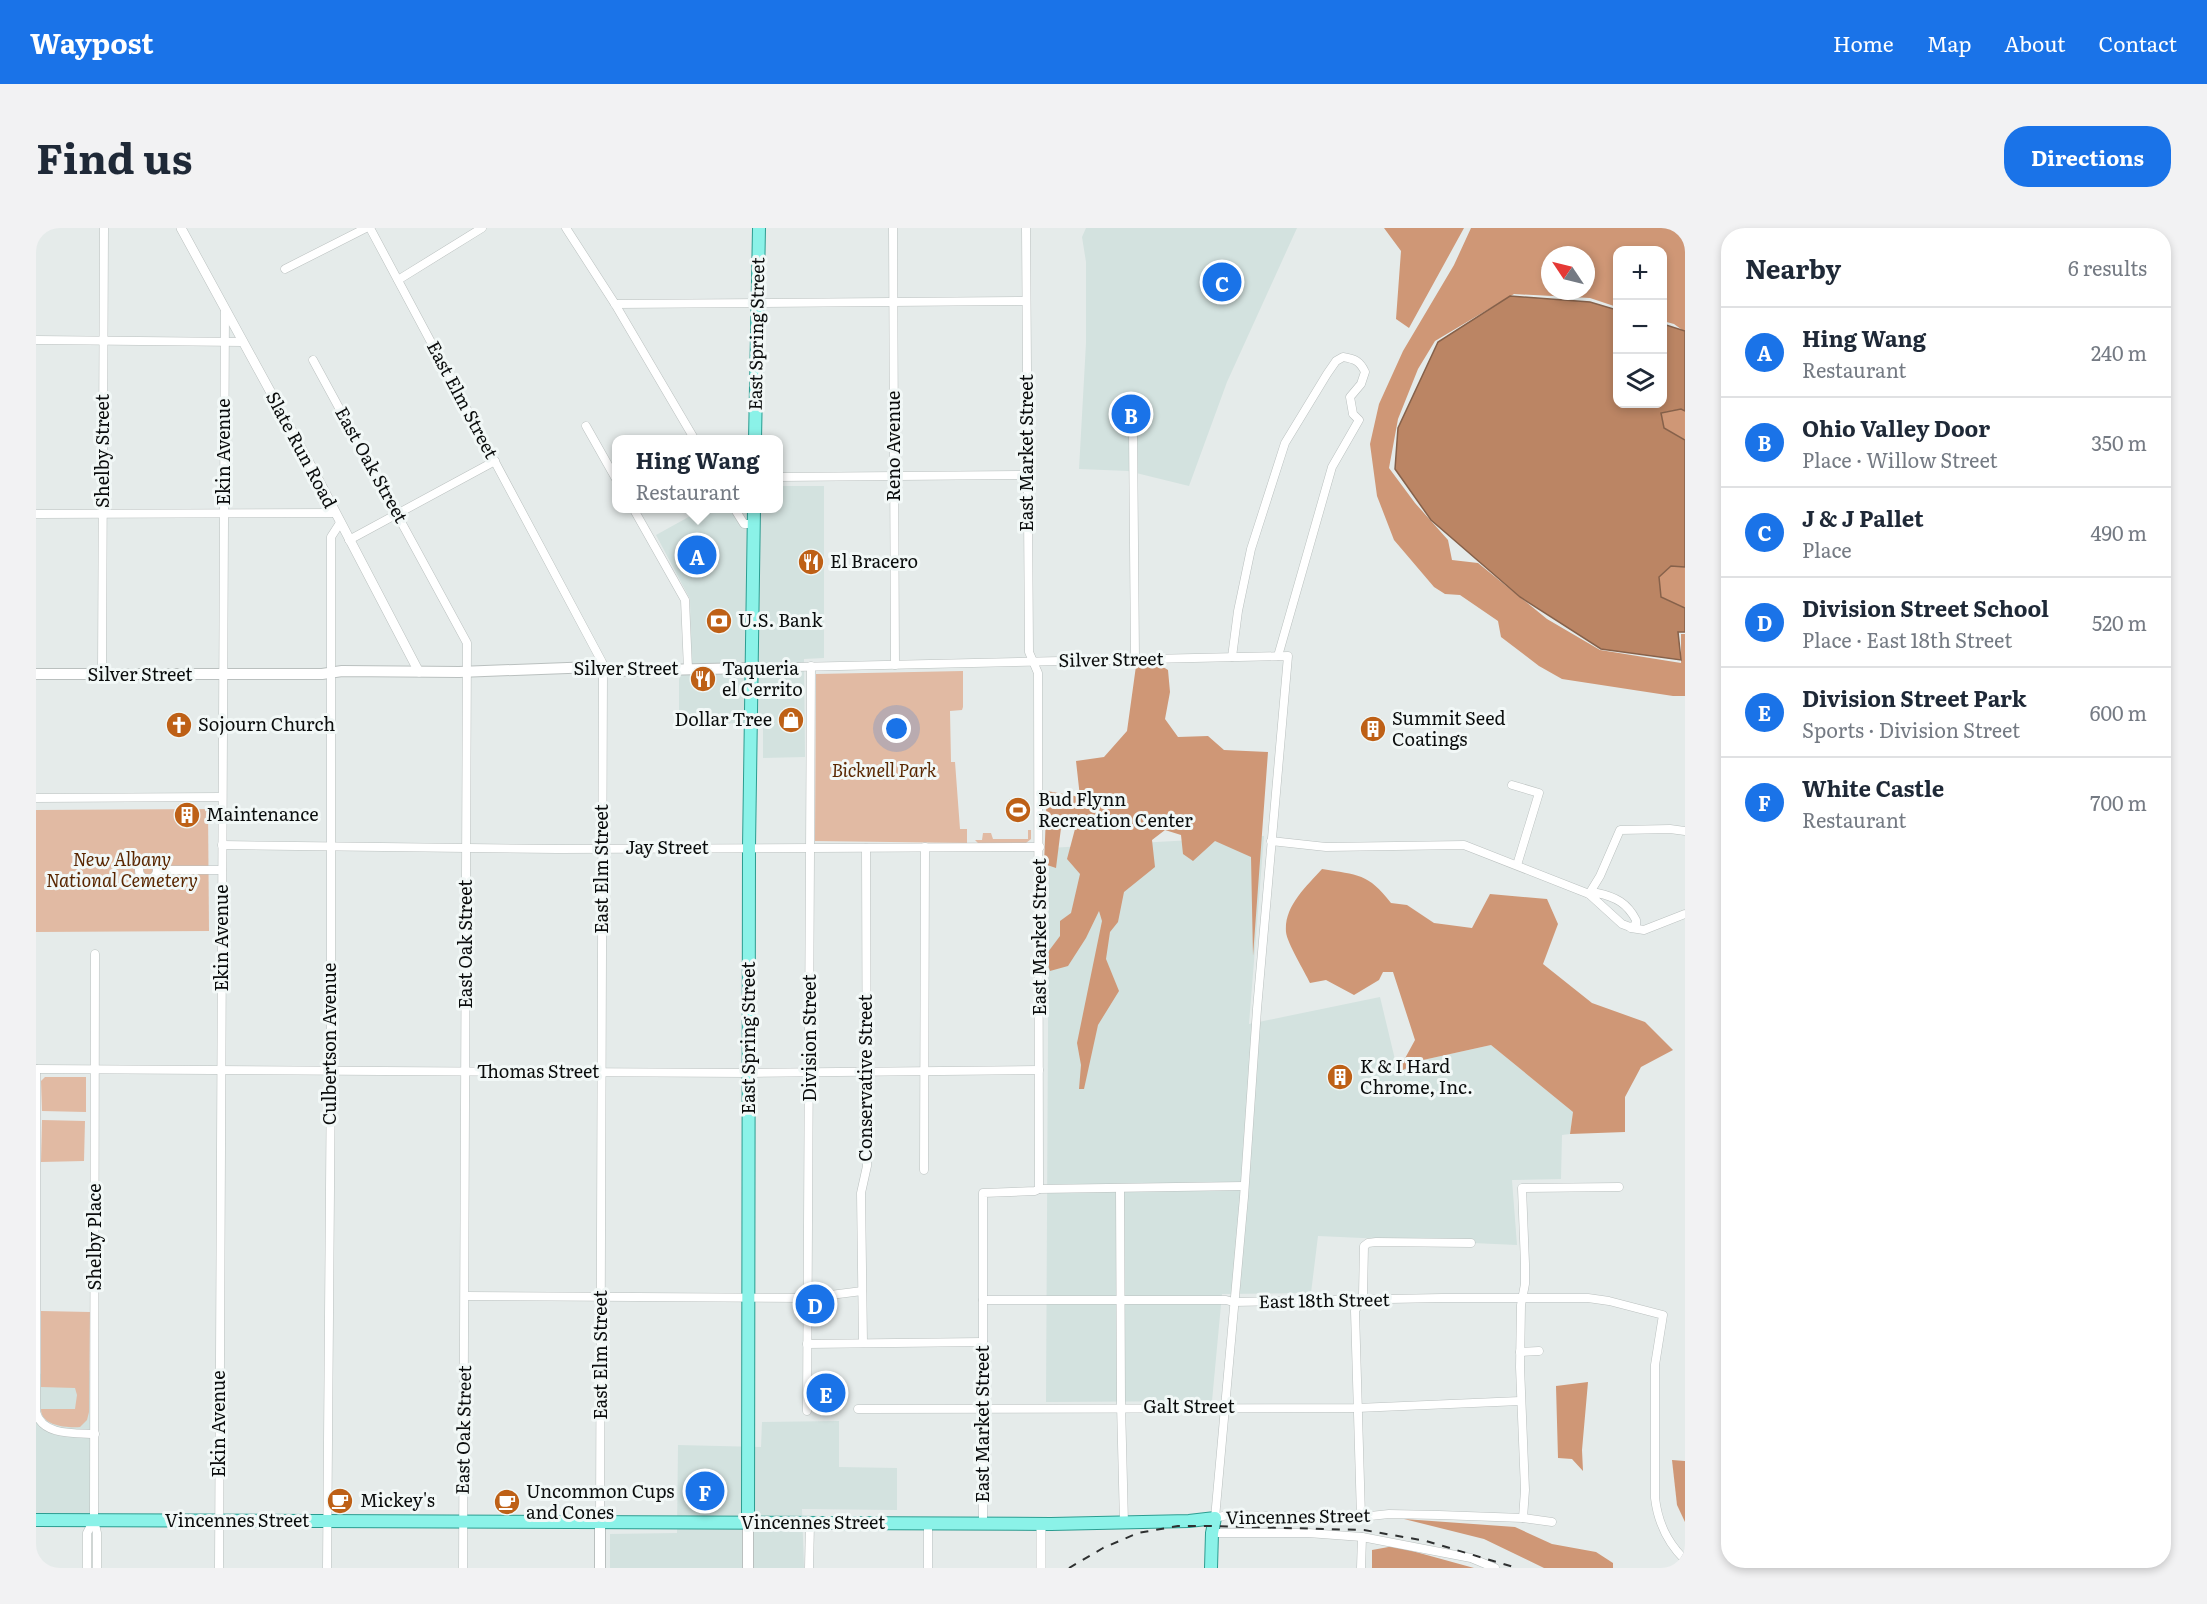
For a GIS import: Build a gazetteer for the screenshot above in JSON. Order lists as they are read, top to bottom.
{
  "streets": {
    "main road": [
      "East Spring Street",
      "East Elm Street",
      "Silver Street",
      "Vincennes Street"
    ],
    "street": [
      "Reno Avenue",
      "Slate Run Road",
      "Shelby Street",
      "Ekin Avenue",
      "East Market Street",
      "East Oak Street",
      "Jay Street",
      "Division Street",
      "Culbertson Avenue",
      "Thomas Street",
      "Conservative Street",
      "Shelby Place",
      "East 18th Street",
      "Galt Street"
    ]
  },
  "crossings": [
    ["East Spring Street", "Silver Street"],
    ["East Spring Street", "Jay Street"],
    ["East Spring Street", "Thomas Street"],
    ["East Spring Street", "Vincennes Street"],
    ["East Elm Street", "Silver Street"],
    ["East Elm Street", "Jay Street"],
    ["East Elm Street", "Thomas Street"],
    ["East Elm Street", "Vincennes Street"],
    ["Reno Avenue", "Silver Street"],
    ["Slate Run Road", "Ekin Avenue"],
    ["Slate Run Road", "Silver Street"],
    ["Slate Run Road", "Culbertson Avenue"],
    ["Shelby Street", "Silver Street"],
    ["Ekin Avenue", "Silver Street"],
    ["Ekin Avenue", "Jay Street"],
    ["Ekin Avenue", "Thomas Street"],
    ["Ekin Avenue", "Vincennes Street"],
    ["East Market Street", "Silver Street"],
    ["East Market Street", "Jay Street"],
    ["East Market Street", "Thomas Street"],
    ["East Market Street", "East 18th Street"],
    ["East Market Street", "Galt Street"],
    ["East Market Street", "Vincennes Street"],
    ["East Oak Street", "Silver Street"],
    ["East Oak Street", "Jay Street"],
    ["East Oak Street", "Thomas Street"],
    ["East Oak Street", "Vincennes Street"],
    ["Silver Street", "Division Street"],
    ["Silver Street", "Culbertson Avenue"],
    ["Jay Street", "Division Street"],
    ["Jay Street", "Culbertson Avenue"],
    ["Jay Street", "Conservative Street"],
    ["Division Street", "Thomas Street"],
    ["Culbertson Avenue", "Thomas Street"],
    ["Culbertson Avenue", "Vincennes Street"],
    ["Thomas Street", "Conservative Street"],
    ["Thomas Street", "Shelby Place"],
    ["Shelby Place", "Vincennes Street"]
  ],
  "parks": ["Bicknell Park", "New Albany National Cemetery"],
  "places": {
    "restaurant": ["El Bracero", "Taqueria el Cerrito"],
    "bank": ["U.S. Bank"],
    "shop": ["Dollar Tree"],
    "church": ["Sojourn Church"],
    "building": ["Summit Seed Coatings", "Maintenance", "K & I Hard Chrome, Inc."],
    "sports": ["Bud Flynn Recreation Center"],
    "cafe": ["Mickey's", "Uncommon Cups and Cones"]
  },
  "north": "top left",
  "page": {
    "header": "Waypost",
    "nav": [
      "Home",
      "Map",
      "About",
      "Contact"
    ],
    "title": "Find us",
    "buttons": "Directions",
    "heading": ["Nearby", "6 results"],
    "map_buttons": ["+", "−"],
    "pins": [
      "C",
      "B",
      "A",
      "D",
      "E",
      "F"
    ],
    "list": [
      {
        "mark": "A",
        "name": "Hing Wang",
        "note": "Restaurant",
        "value": "240 m"
      },
      {
        "mark": "B",
        "name": "Ohio Valley Door",
        "note": "Place · Willow Street",
        "value": "350 m"
      },
      {
        "mark": "C",
        "name": "J & J Pallet",
        "note": "Place",
        "value": "490 m"
      },
      {
        "mark": "D",
        "name": "Division Street School",
        "note": "Place · East 18th Street",
        "value": "520 m"
      },
      {
        "mark": "E",
        "name": "Division Street Park",
        "note": "Sports · Division Street",
        "value": "600 m"
      },
      {
        "mark": "F",
        "name": "White Castle",
        "note": "Restaurant",
        "value": "700 m"
      }
    ],
    "popup": ["Hing Wang", "Restaurant"]
  }
}
